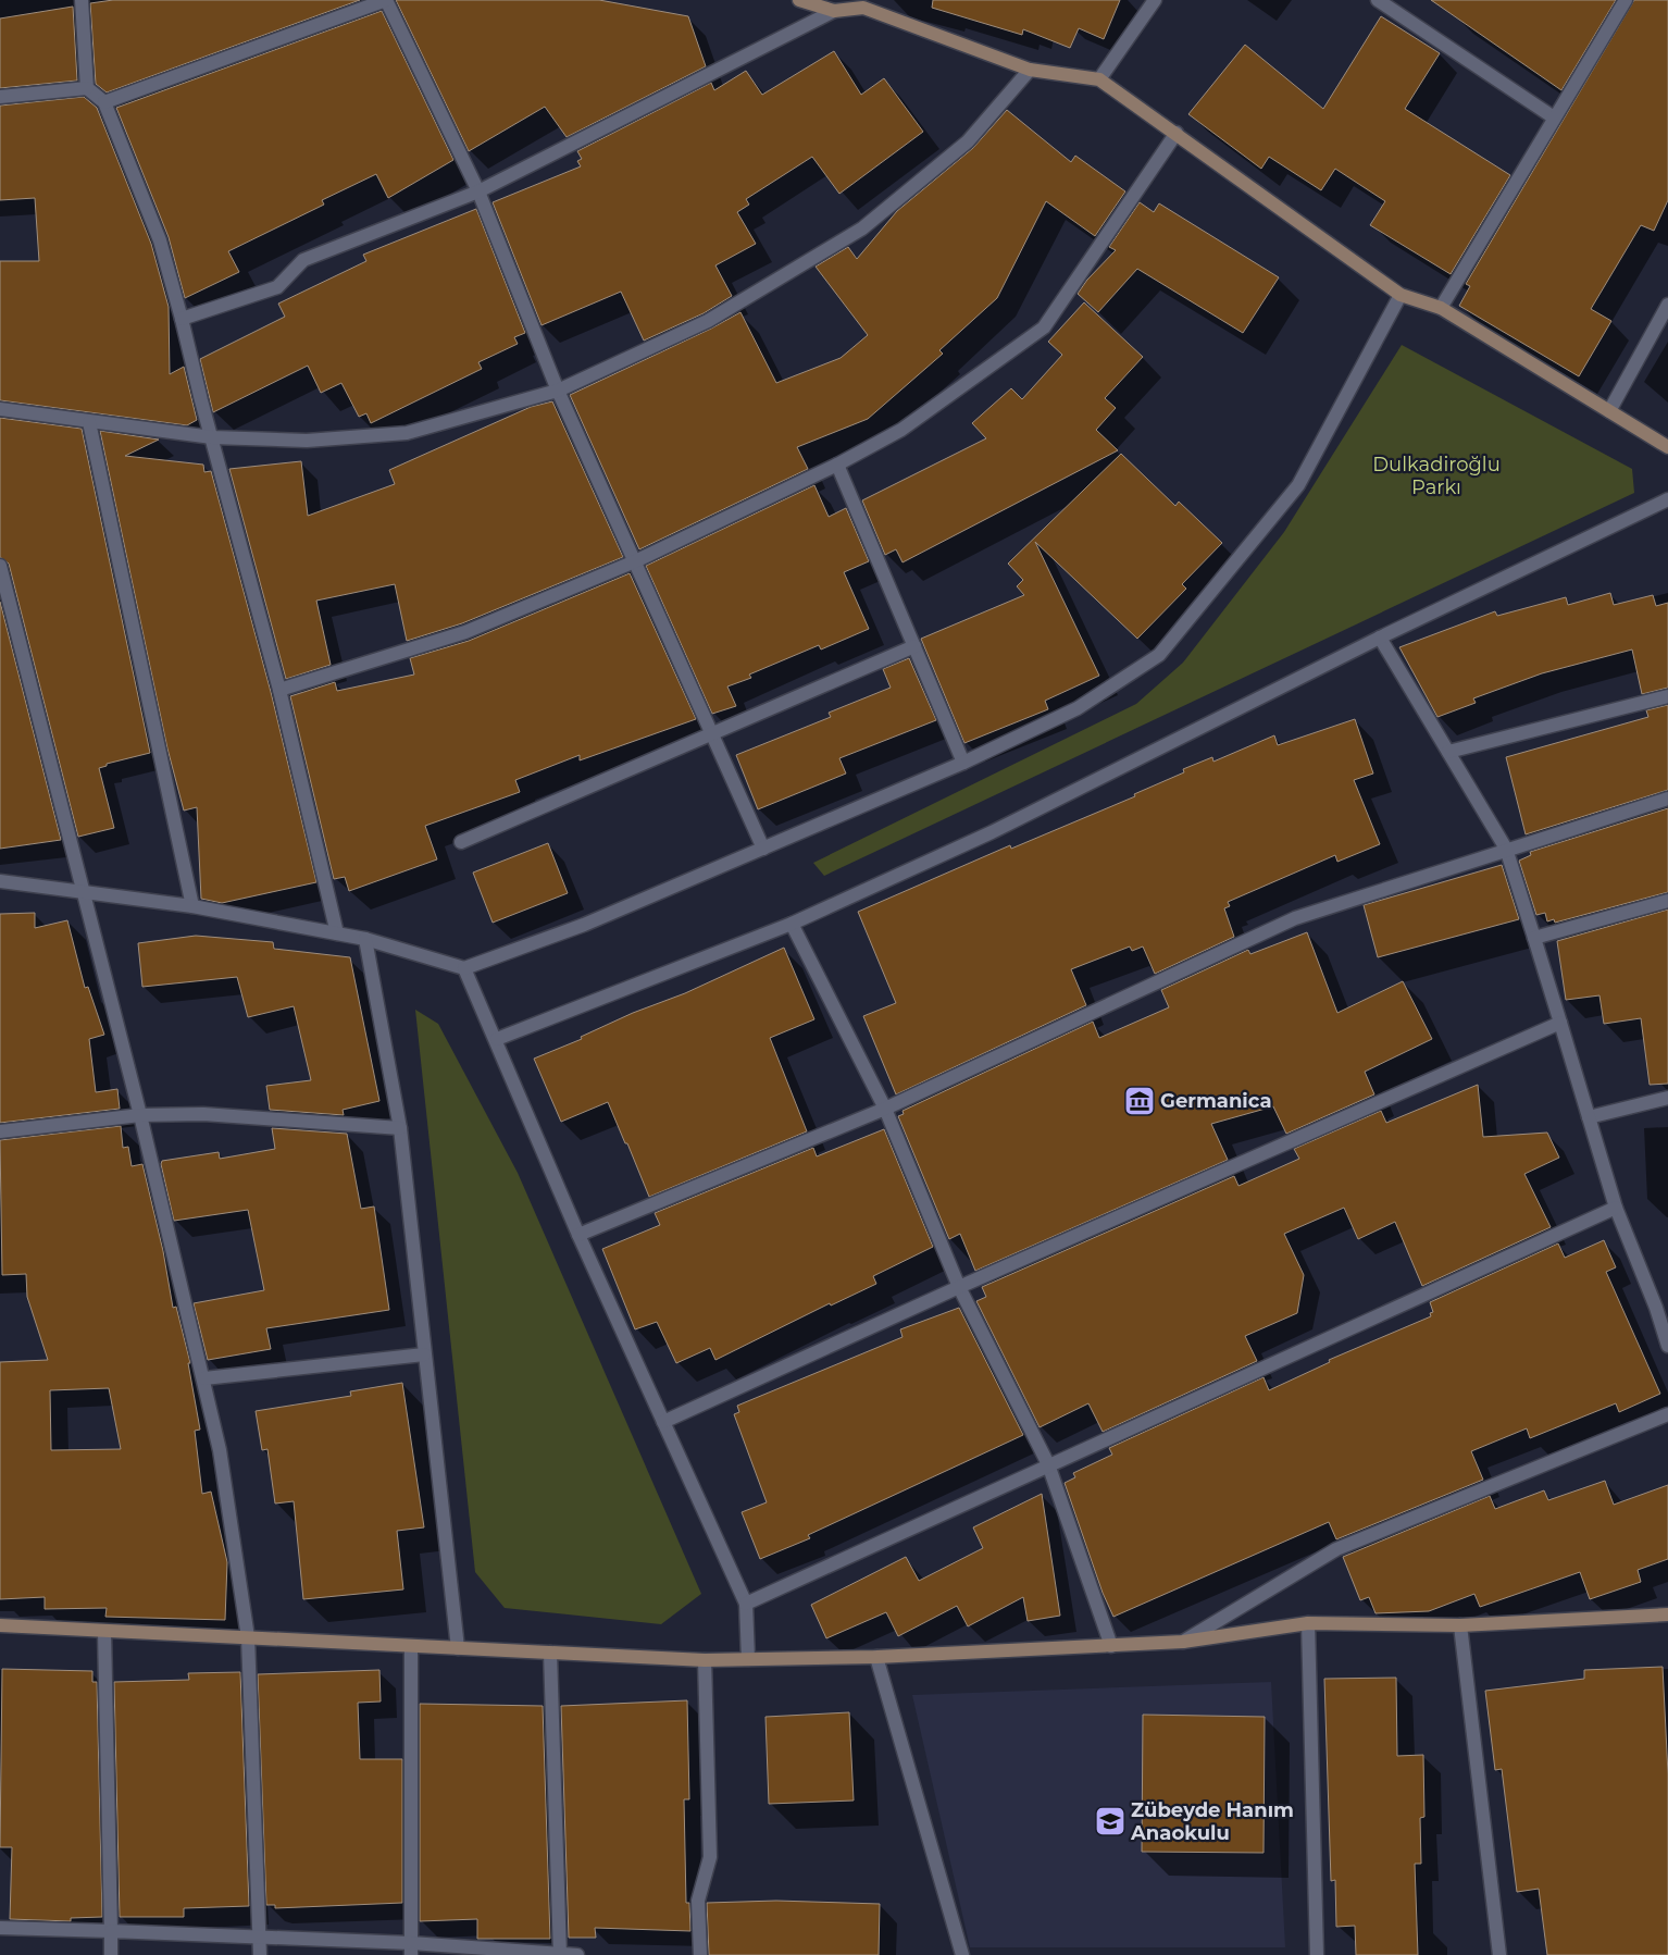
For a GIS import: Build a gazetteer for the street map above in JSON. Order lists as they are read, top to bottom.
{
  "parks": ["Dulkadiroğlu Parkı"],
  "places": {
    "museum": ["Germanica"],
    "school or university": ["Zübeyde Hanım Anaokulu"]
  }
}
